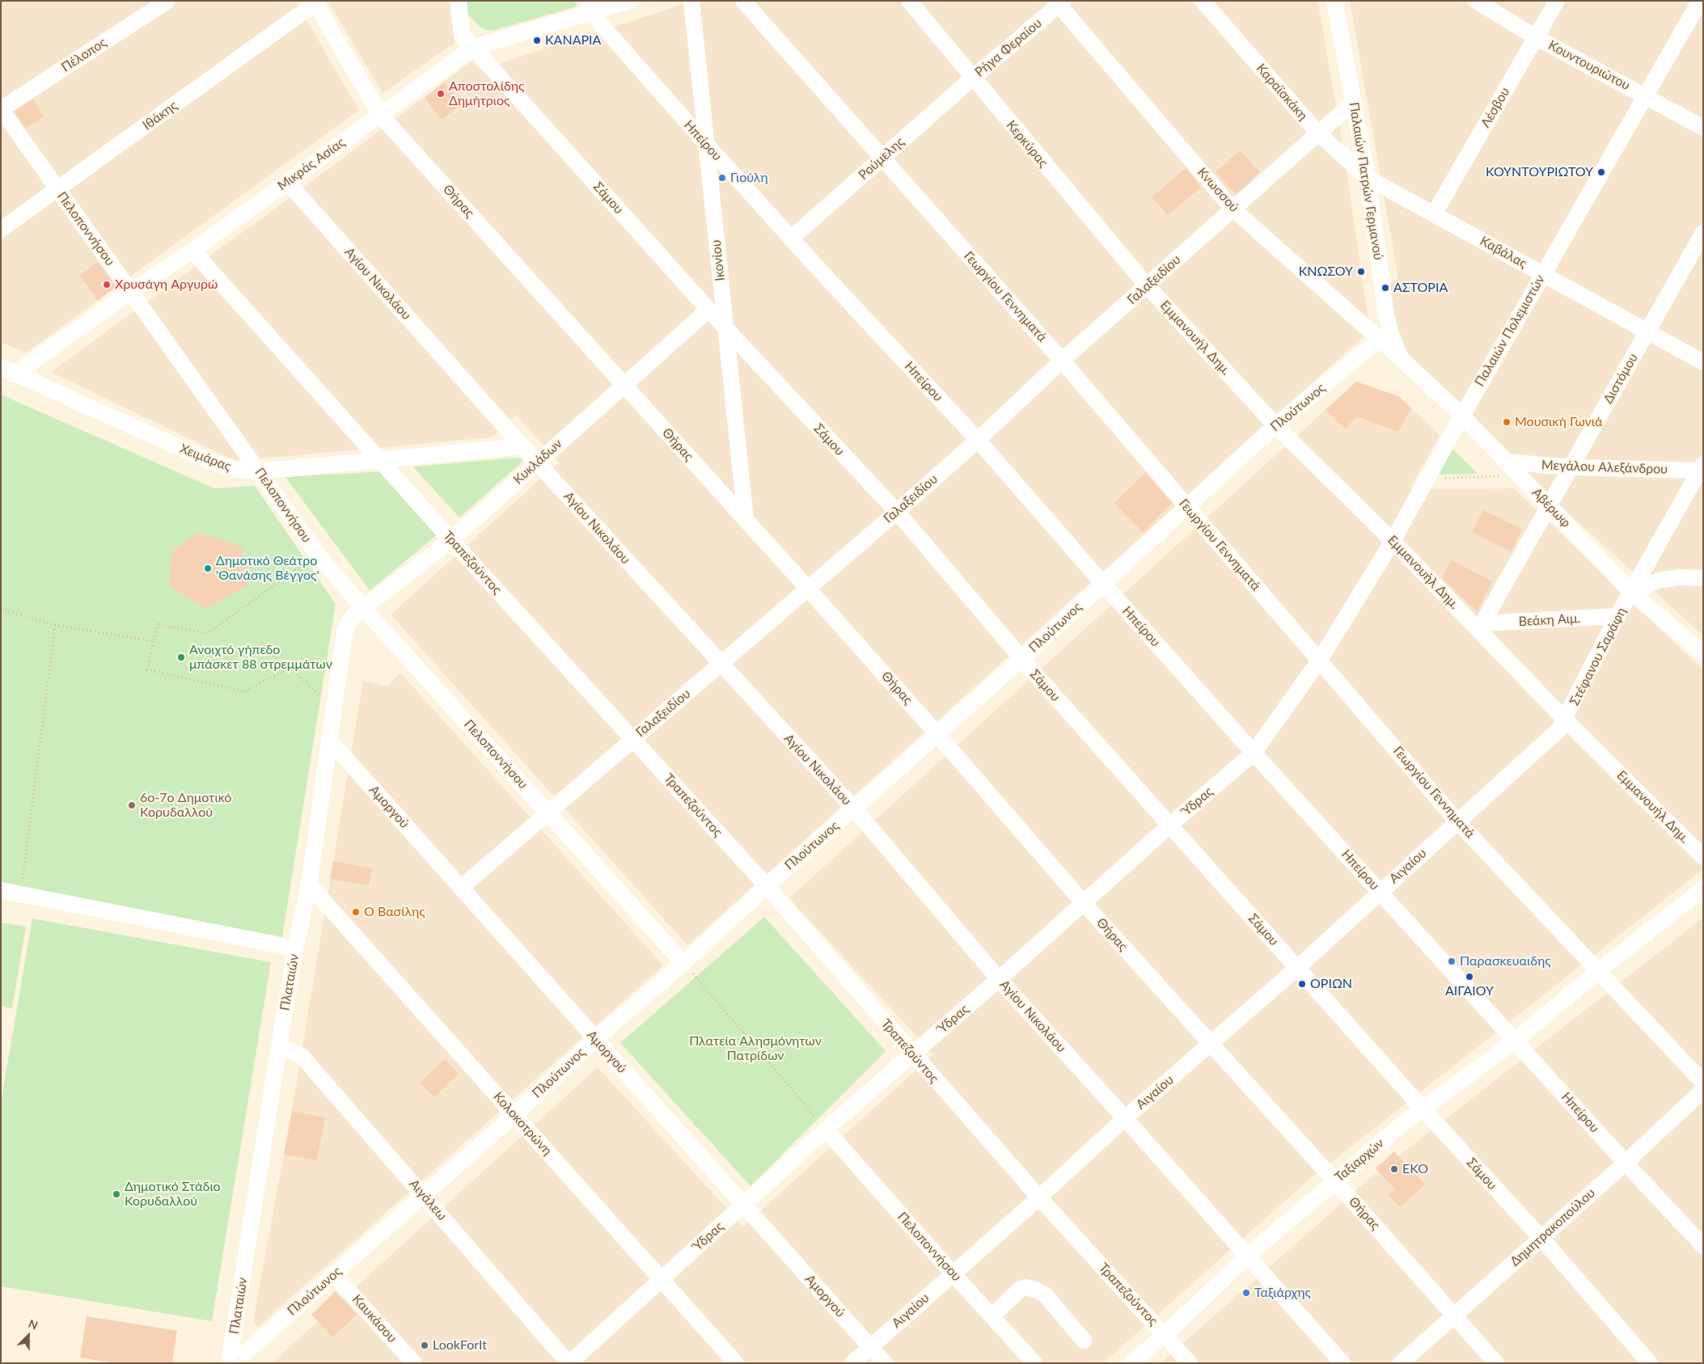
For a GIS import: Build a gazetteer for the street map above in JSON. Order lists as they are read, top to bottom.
{
  "streets": {
    "street": [
      "Ρήγα Φεραίου",
      "Πέλοπος",
      "Κουντουριώτου",
      "Καραϊσκάκη",
      "Λέσβου",
      "Ιθάκης",
      "Ηπείρου",
      "Κερκύρας",
      "Ρούμελης",
      "Μικράς Ασίας",
      "Παλαιών Πατρών Γερμανού",
      "Κνωσσού",
      "Σάμου",
      "Θήρας",
      "Πελοποννήσου",
      "Καβάλας",
      "Ικονίου",
      "Γαλαξειδίου",
      "Αγίου Νικολάου",
      "Γεωργίου Γεννηματά",
      "Παλαιών Πολεμιστών",
      "Εμμανουήλ Δημ.",
      "Διστόμου",
      "Πλούτωνος",
      "Χειμάρας",
      "Κυκλάδων",
      "Μεγάλου Αλεξάνδρου",
      "Αβέρωφ",
      "Τραπεζούντος",
      "Βεάκη Αιμ.",
      "Στέφανου Σαράφη",
      "Ύδρας",
      "Αμοργού",
      "Αιγαίου",
      "Πλαταιών",
      "Κολοκοτρώνη",
      "Ταξιαρχών",
      "Αιγάλεω",
      "Δημητρακοπούλου",
      "Καυκάσου"
    ]
  },
  "crossings": [
    ["Ρήγα Φεραίου", "Κερκύρας"],
    ["Ρήγα Φεραίου", "Ρούμελης"],
    ["Ρήγα Φεραίου", "Κνωσσού"],
    ["Πέλοπος", "Πελοποννήσου"],
    ["Κουντουριώτου", "Λέσβου"],
    ["Κουντουριώτου", "Παλαιών Πολεμιστών"],
    ["Καραϊσκάκη", "Παλαιών Πατρών Γερμανού"],
    ["Καραϊσκάκη", "Καβάλας"],
    ["Καραϊσκάκη", "Γαλαξειδίου"],
    ["Λέσβου", "Καβάλας"],
    ["Ιθάκης", "Θήρας"],
    ["Ιθάκης", "Πελοποννήσου"],
    ["Ηπείρου", "Ρούμελης"],
    ["Ηπείρου", "Μικράς Ασίας"],
    ["Ηπείρου", "Ικονίου"],
    ["Ηπείρου", "Γαλαξειδίου"],
    ["Ηπείρου", "Πλούτωνος"],
    ["Ηπείρου", "Ύδρας"],
    ["Ηπείρου", "Αιγαίου"],
    ["Ηπείρου", "Ταξιαρχών"],
    ["Ηπείρου", "Δημητρακοπούλου"],
    ["Κερκύρας", "Ρούμελης"],
    ["Κερκύρας", "Γαλαξειδίου"],
    ["Κερκύρας", "Εμμανουήλ Δημ."],
    ["Ρούμελης", "Γεωργίου Γεννηματά"],
    ["Μικράς Ασίας", "Σάμου"],
    ["Μικράς Ασίας", "Θήρας"],
    ["Μικράς Ασίας", "Πελοποννήσου"],
    ["Μικράς Ασίας", "Αγίου Νικολάου"],
    ["Μικράς Ασίας", "Χειμάρας"],
    ["Μικράς Ασίας", "Τραπεζούντος"],
    ["Παλαιών Πατρών Γερμανού", "Κνωσσού"],
    ["Παλαιών Πατρών Γερμανού", "Καβάλας"],
    ["Παλαιών Πατρών Γερμανού", "Γαλαξειδίου"],
    ["Παλαιών Πατρών Γερμανού", "Αβέρωφ"],
    ["Κνωσσού", "Γαλαξειδίου"],
    ["Κνωσσού", "Πλούτωνος"],
    ["Κνωσσού", "Αβέρωφ"],
    ["Σάμου", "Ικονίου"],
    ["Σάμου", "Γαλαξειδίου"],
    ["Σάμου", "Πλούτωνος"],
    ["Σάμου", "Κυκλάδων"],
    ["Σάμου", "Ύδρας"],
    ["Σάμου", "Αιγαίου"],
    ["Σάμου", "Ταξιαρχών"],
    ["Σάμου", "Δημητρακοπούλου"],
    ["Θήρας", "Ικονίου"],
    ["Θήρας", "Γαλαξειδίου"],
    ["Θήρας", "Πλούτωνος"],
    ["Θήρας", "Κυκλάδων"],
    ["Θήρας", "Ύδρας"],
    ["Θήρας", "Αιγαίου"],
    ["Θήρας", "Ταξιαρχών"],
    ["Θήρας", "Δημητρακοπούλου"],
    ["Πελοποννήσου", "Γαλαξειδίου"],
    ["Πελοποννήσου", "Πλούτωνος"],
    ["Πελοποννήσου", "Χειμάρας"],
    ["Πελοποννήσου", "Κυκλάδων"],
    ["Πελοποννήσου", "Ύδρας"],
    ["Πελοποννήσου", "Αιγαίου"],
    ["Πελοποννήσου", "Πλαταιών"],
    ["Καβάλας", "Παλαιών Πολεμιστών"],
    ["Καβάλας", "Διστόμου"],
    ["Γαλαξειδίου", "Αγίου Νικολάου"],
    ["Γαλαξειδίου", "Γεωργίου Γεννηματά"],
    ["Γαλαξειδίου", "Εμμανουήλ Δημ."],
    ["Γαλαξειδίου", "Τραπεζούντος"],
    ["Γαλαξειδίου", "Αμοργού"],
    ["Αγίου Νικολάου", "Πλούτωνος"],
    ["Αγίου Νικολάου", "Χειμάρας"],
    ["Αγίου Νικολάου", "Κυκλάδων"],
    ["Αγίου Νικολάου", "Ύδρας"],
    ["Αγίου Νικολάου", "Αιγαίου"],
    ["Αγίου Νικολάου", "Ταξιαρχών"],
    ["Γεωργίου Γεννηματά", "Παλαιών Πολεμιστών"],
    ["Γεωργίου Γεννηματά", "Πλούτωνος"],
    ["Γεωργίου Γεννηματά", "Στέφανου Σαράφη"],
    ["Γεωργίου Γεννηματά", "Ύδρας"],
    ["Γεωργίου Γεννηματά", "Αιγαίου"],
    ["Γεωργίου Γεννηματά", "Ταξιαρχών"],
    ["Παλαιών Πολεμιστών", "Εμμανουήλ Δημ."],
    ["Παλαιών Πολεμιστών", "Αβέρωφ"],
    ["Παλαιών Πολεμιστών", "Ύδρας"],
    ["Εμμανουήλ Δημ.", "Διστόμου"],
    ["Εμμανουήλ Δημ.", "Πλούτωνος"],
    ["Εμμανουήλ Δημ.", "Βεάκη Αιμ."],
    ["Εμμανουήλ Δημ.", "Στέφανου Σαράφη"],
    ["Διστόμου", "Μεγάλου Αλεξάνδρου"],
    ["Διστόμου", "Αβέρωφ"],
    ["Διστόμου", "Βεάκη Αιμ."],
    ["Πλούτωνος", "Τραπεζούντος"],
    ["Πλούτωνος", "Αμοργού"],
    ["Πλούτωνος", "Πλαταιών"],
    ["Πλούτωνος", "Κολοκοτρώνη"],
    ["Πλούτωνος", "Αιγάλεω"],
    ["Πλούτωνος", "Καυκάσου"],
    ["Χειμάρας", "Τραπεζούντος"],
    ["Κυκλάδων", "Τραπεζούντος"],
    ["Κυκλάδων", "Πλαταιών"],
    ["Μεγάλου Αλεξάνδρου", "Αβέρωφ"],
    ["Μεγάλου Αλεξάνδρου", "Στέφανου Σαράφη"],
    ["Αβέρωφ", "Στέφανου Σαράφη"],
    ["Τραπεζούντος", "Ύδρας"],
    ["Τραπεζούντος", "Αιγαίου"],
    ["Τραπεζούντος", "Ταξιαρχών"],
    ["Βεάκη Αιμ.", "Στέφανου Σαράφη"],
    ["Στέφανου Σαράφη", "Αιγαίου"],
    ["Ύδρας", "Αμοργού"],
    ["Ύδρας", "Κολοκοτρώνη"],
    ["Ύδρας", "Αιγάλεω"],
    ["Αμοργού", "Αιγαίου"],
    ["Αμοργού", "Πλαταιών"],
    ["Πλαταιών", "Κολοκοτρώνη"],
    ["Πλαταιών", "Αιγάλεω"]
  ],
  "parks": ["Πλατεία Αλησμόνητων Πατρίδων"],
  "places": [
    "ΚΑΝΑΡΙΑ",
    "Αποστολίδης Δημήτριος",
    "ΚΟΥΝΤΟΥΡΙΩΤΟΥ",
    "Γιούλη",
    "ΚΝΩΣΟΥ",
    "Χρυσάγη Αργυρώ",
    "ΑΣΤΟΡΙΑ",
    "Μουσική Γωνιά",
    "Δημοτικό Θεάτρο 'Θανάσης Βέγγος'",
    "Ανοιχτό γήπεδο μπάσκετ 88 στρεμμάτων",
    "6ο-7ο Δημοτικό Κορυδαλλού",
    "Ο Βασίλης",
    "Παρασκευαιδης",
    "ΑΙΓΑΙΟΥ",
    "ΟΡΙΩΝ",
    "EKO",
    "Δημοτικό Στάδιο Κορυδαλλού",
    "Ταξιάρχης",
    "LookForIt"
  ],
  "north": "top right"
}
